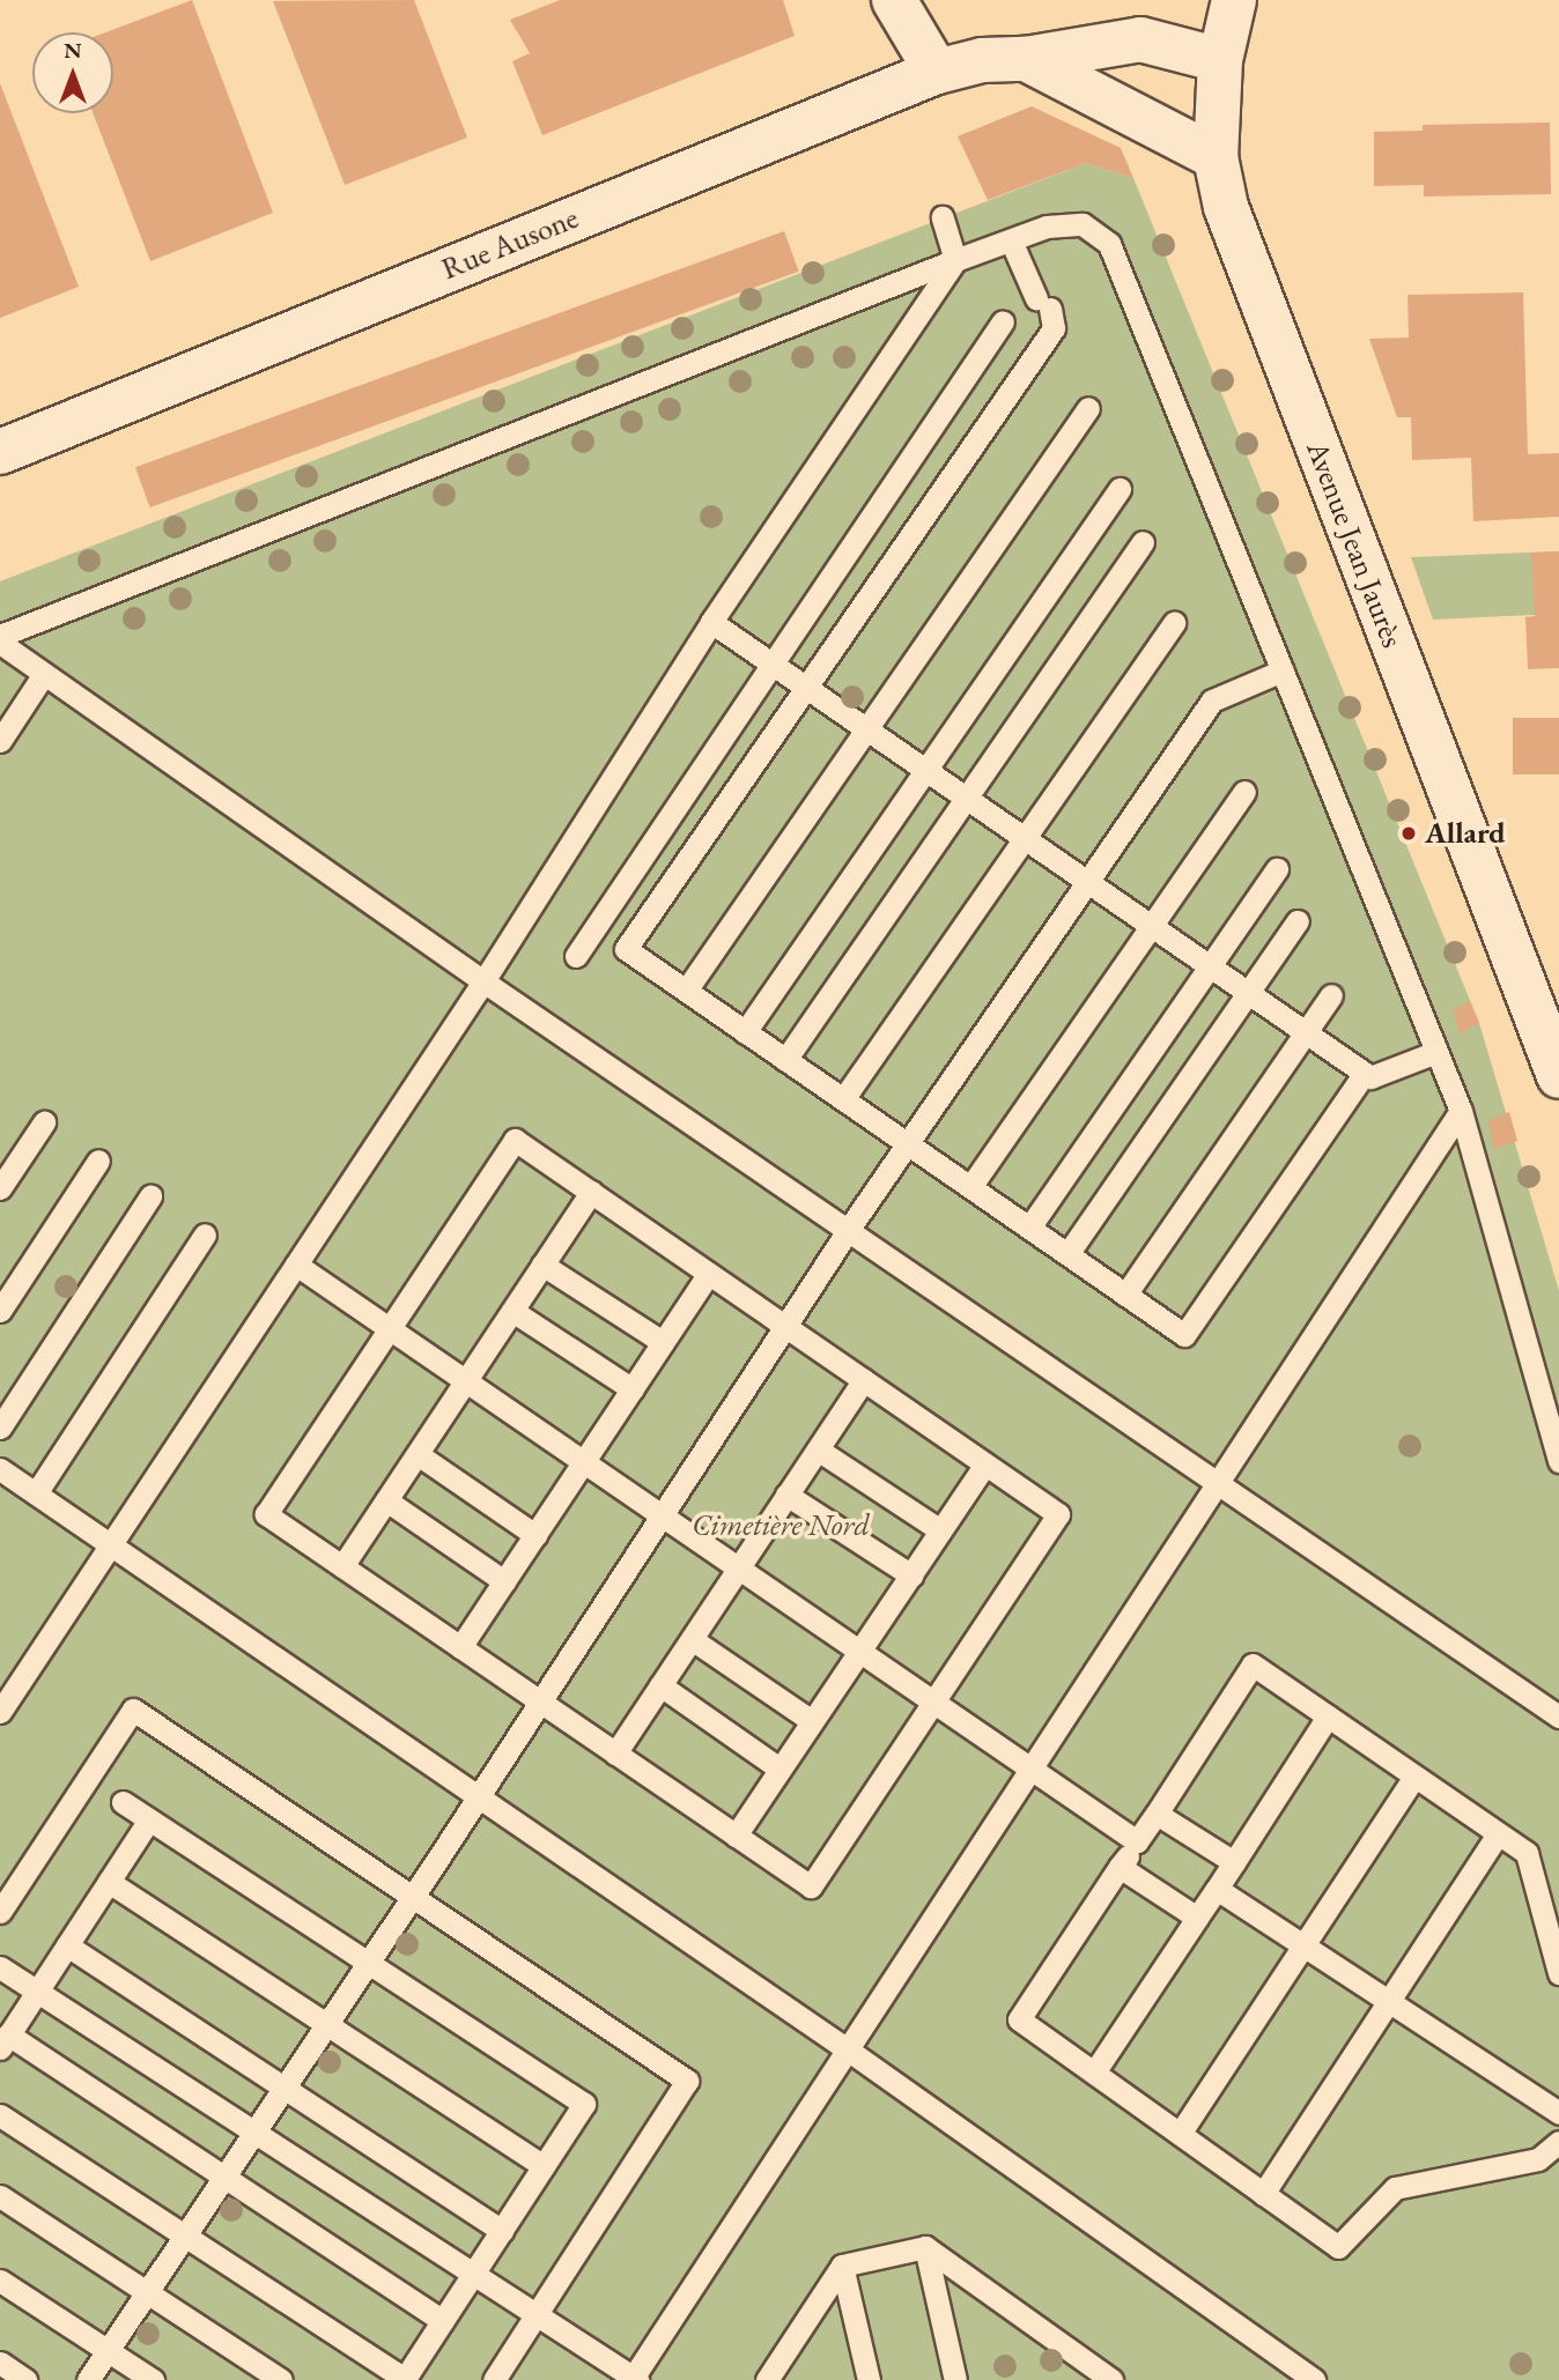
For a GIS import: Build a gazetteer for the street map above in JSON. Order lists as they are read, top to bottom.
{
  "streets": {
    "street": ["Rue Ausone", "Avenue Jean Jaurès"]
  },
  "crossings": [
    ["Rue Ausone", "Avenue Jean Jaurès"]
  ],
  "parks": ["Cimetière Nord"],
  "places": ["Allard"],
  "north": "top"
}
